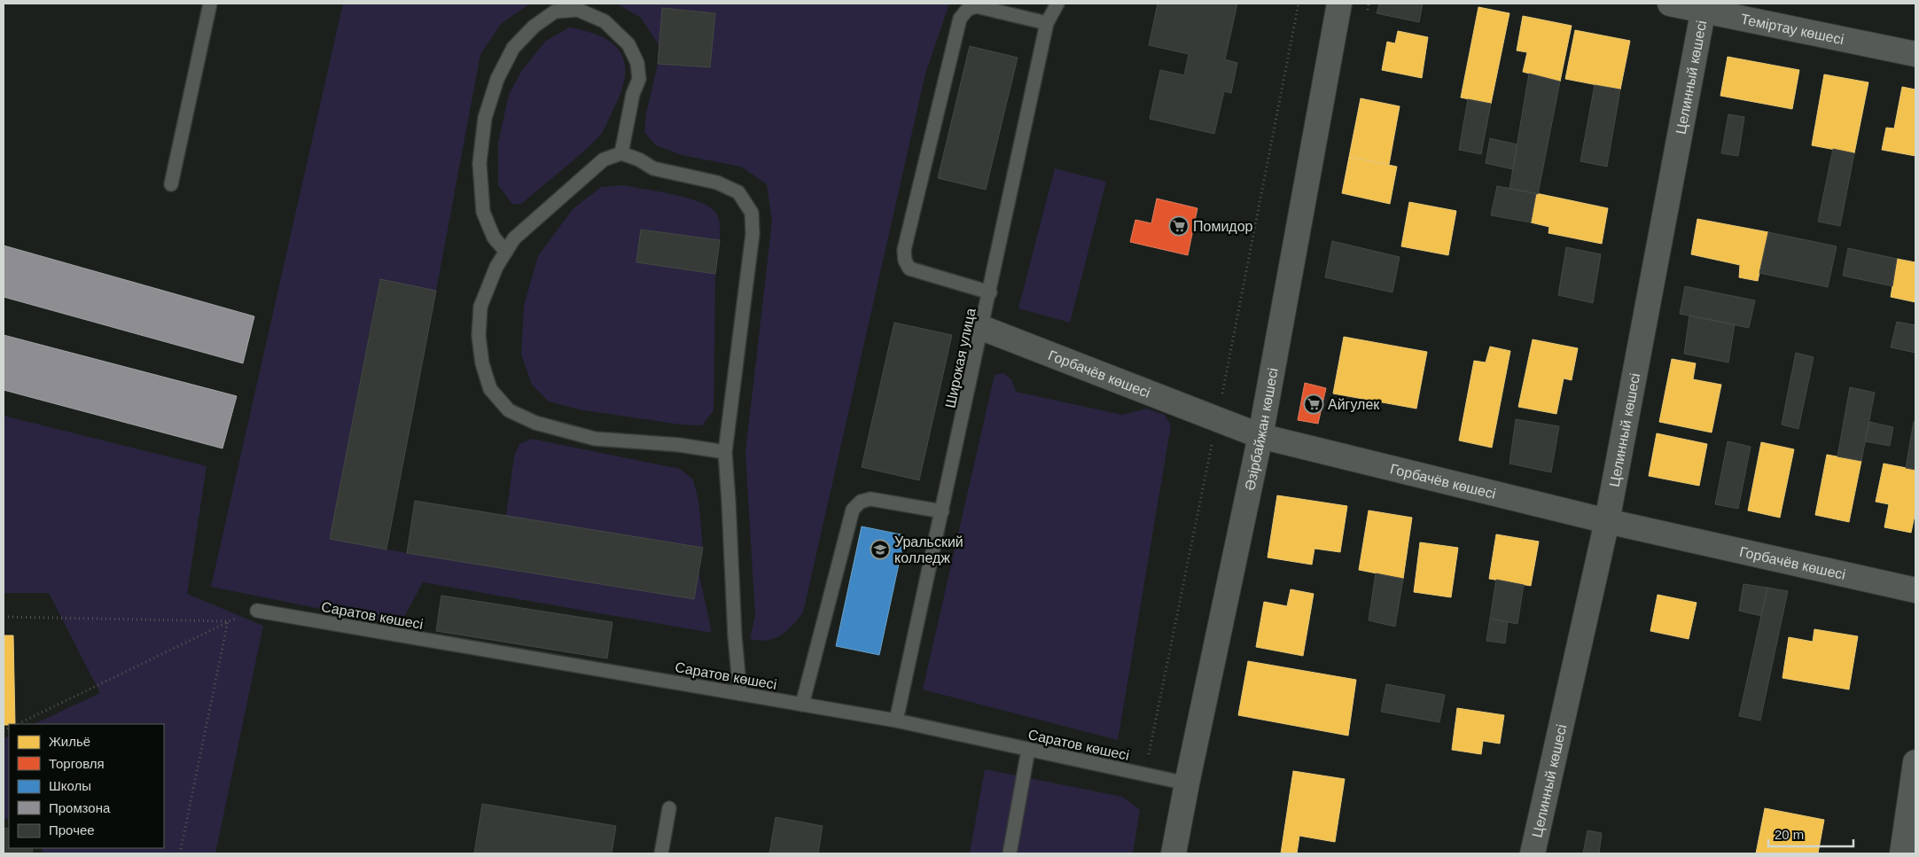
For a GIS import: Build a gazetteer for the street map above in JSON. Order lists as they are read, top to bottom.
{
  "streets": {
    "street": [
      "Теміртау көшесі",
      "Целинный көшесі",
      "Горбачёв көшесі",
      "Әзірбайжан көшесі"
    ],
    "lane": ["Широкая улица", "Саратов көшесі"]
  },
  "crossings": [
    ["Теміртау көшесі", "Целинный көшесі"],
    ["Целинный көшесі", "Горбачёв көшесі"],
    ["Широкая улица", "Горбачёв көшесі"],
    ["Широкая улица", "Саратов көшесі"],
    ["Горбачёв көшесі", "Әзірбайжан көшесі"],
    ["Әзірбайжан көшесі", "Саратов көшесі"]
  ],
  "places": {
    "supermarket": ["Помидор", "Айгулек"],
    "school or university": ["Уральский колледж"]
  },
  "legend": [
    "Жильё",
    "Торговля",
    "Школы",
    "Промзона",
    "Прочее"
  ],
  "scale_bar": "20 m"
}
